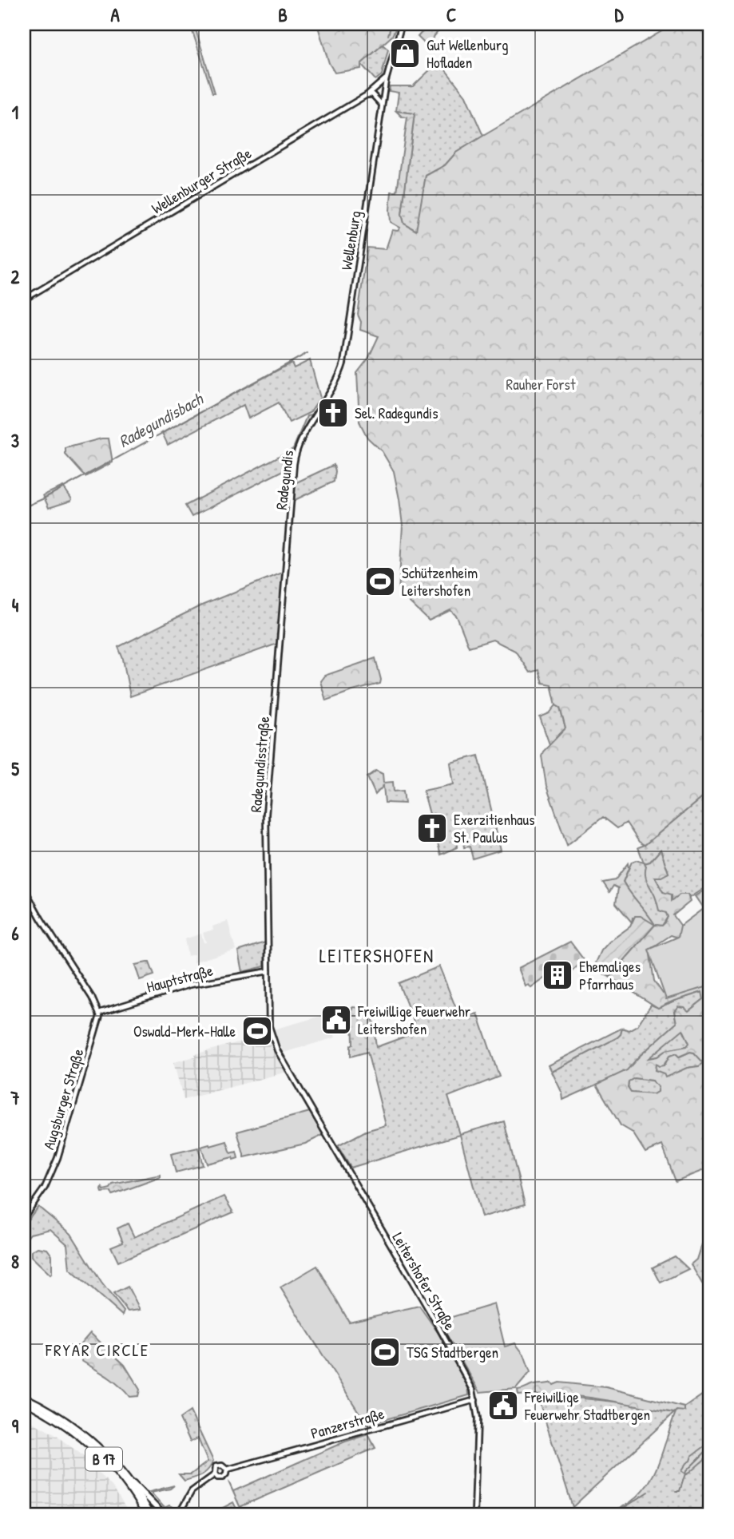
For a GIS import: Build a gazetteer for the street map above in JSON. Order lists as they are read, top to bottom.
{
  "streets": {
    "highway": ["B 17"],
    "street": [
      "Wellenburger Straße",
      "Wellenburg",
      "Radegundis",
      "Radegundisstraße",
      "Hauptstraße",
      "Augsburger Straße",
      "Leitershofer Straße",
      "Panzerstraße"
    ]
  },
  "crossings": [
    ["Wellenburger Straße", "Wellenburg"],
    ["Wellenburg", "Radegundis"],
    ["Radegundis", "Radegundisstraße"],
    ["Radegundisstraße", "Hauptstraße"],
    ["Radegundisstraße", "Leitershofer Straße"],
    ["Hauptstraße", "Augsburger Straße"],
    ["Leitershofer Straße", "Panzerstraße"]
  ],
  "districts": ["LEITERSHOFEN", "FRYAR CIRCLE"],
  "water": ["Radegundisbach"],
  "parks": ["Rauher Forst"],
  "places": {
    "shop": ["Gut Wellenburg Hofladen"],
    "church": ["Sel. Radegundis", "Exerzitienhaus St. Paulus"],
    "sports": ["Schützenheim Leitershofen", "Oswald-Merk-Halle", "TSG Stadtbergen"],
    "building": ["Ehemaliges Pfarrhaus"],
    "public building": ["Freiwillige Feuerwehr Leitershofen", "Freiwillige Feuerwehr Stadtbergen"]
  },
  "grid": {
    "columns": [
      "A",
      "B",
      "C",
      "D"
    ],
    "rows": [
      "1",
      "2",
      "3",
      "4",
      "5",
      "6",
      "7",
      "8",
      "9"
    ]
  }
}
